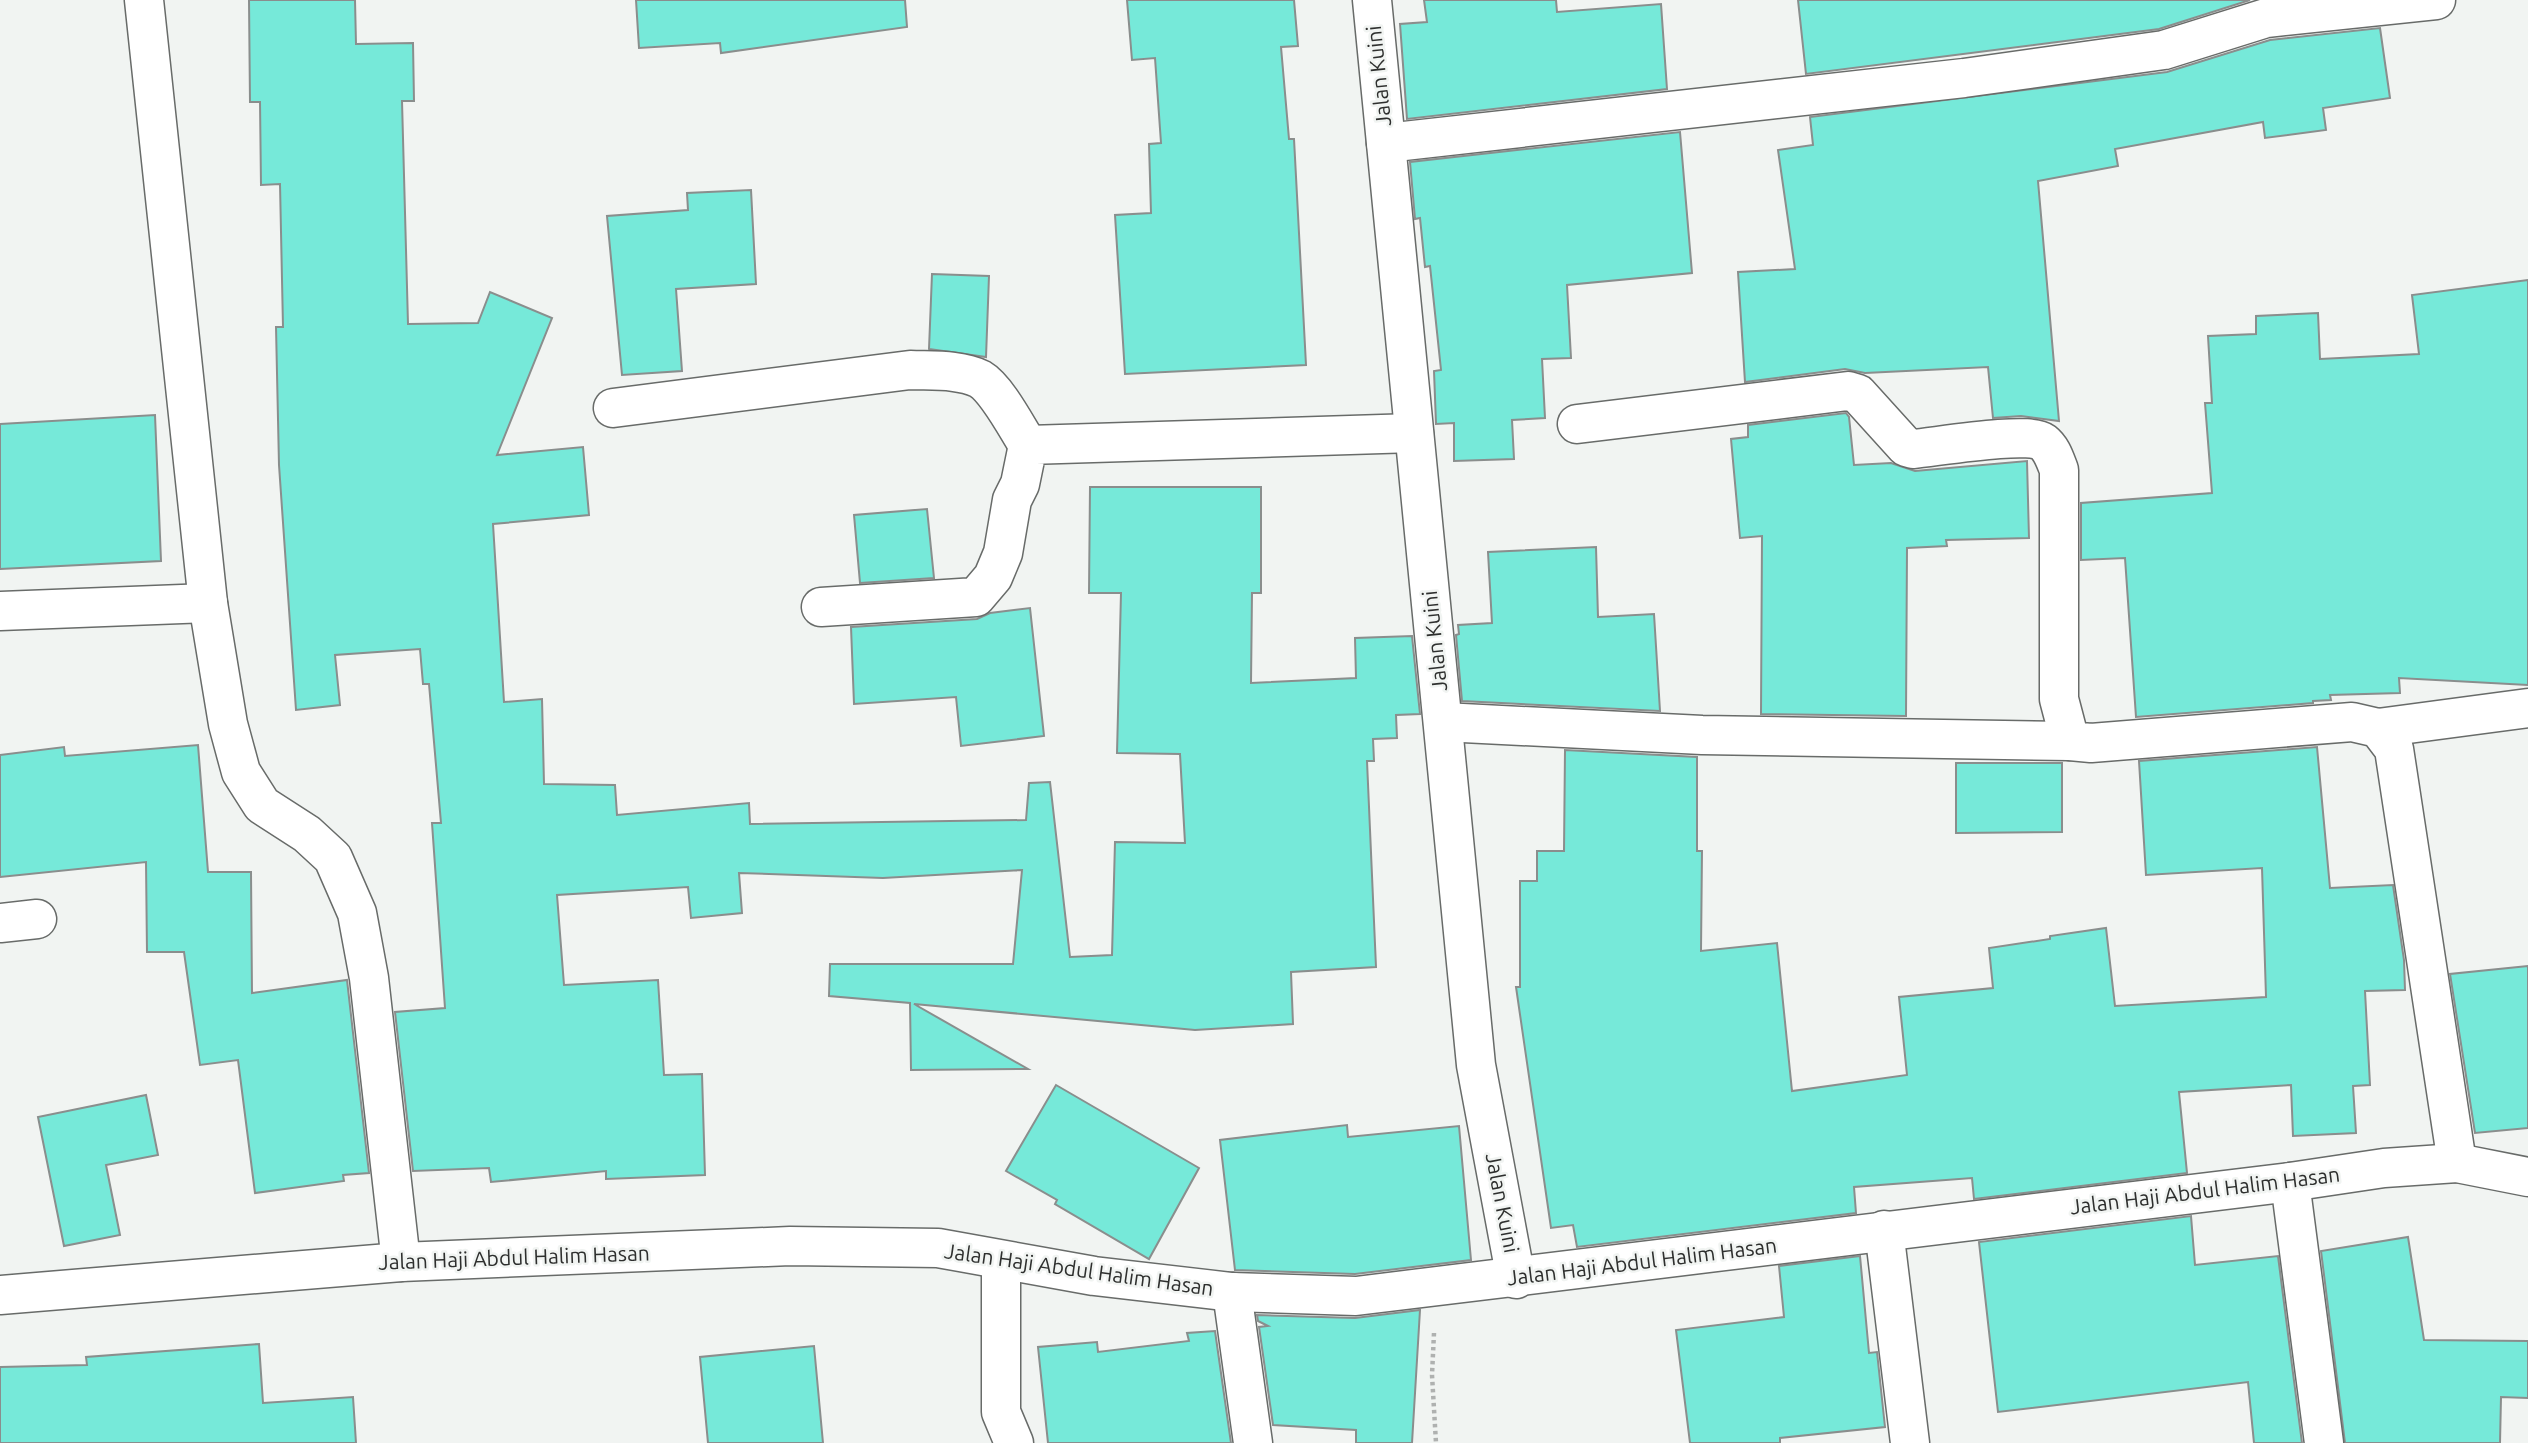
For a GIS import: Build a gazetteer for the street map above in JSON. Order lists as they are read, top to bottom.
{
  "streets": {
    "street": ["Jalan Kuini", "Jalan Haji Abdul Halim Hasan"]
  },
  "crossings": [
    ["Jalan Kuini", "Jalan Haji Abdul Halim Hasan"]
  ]
}
